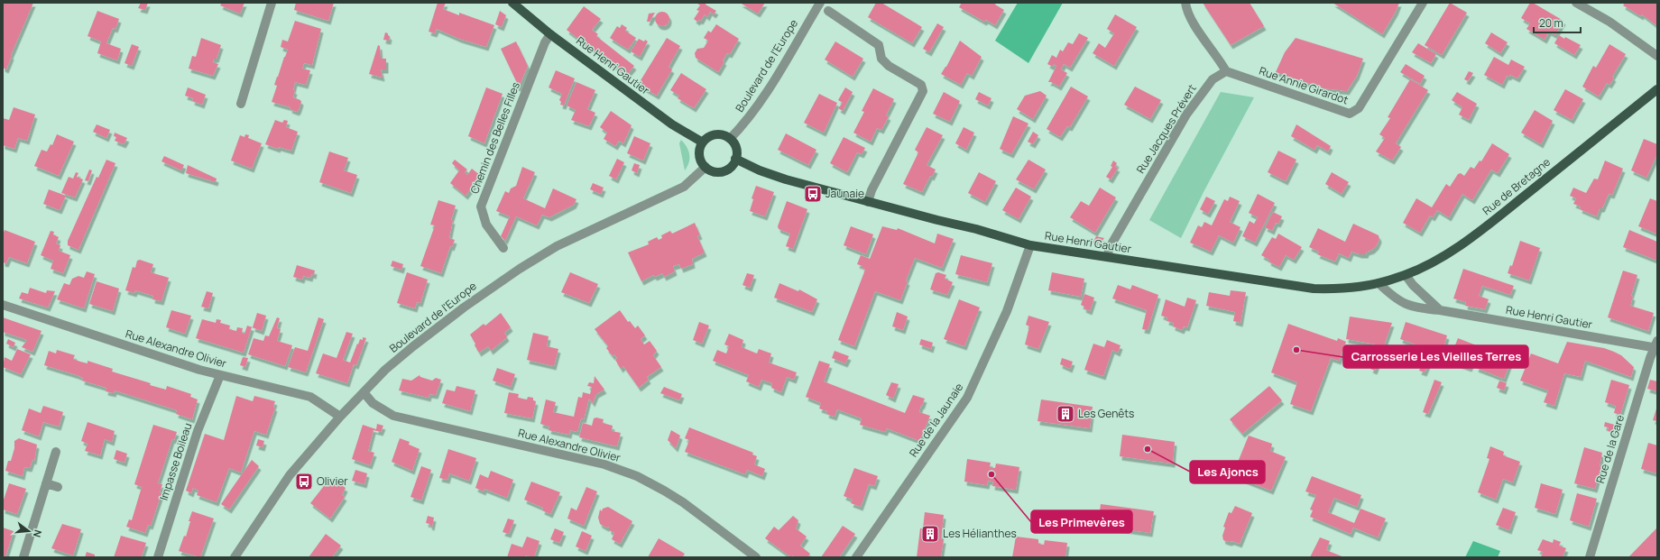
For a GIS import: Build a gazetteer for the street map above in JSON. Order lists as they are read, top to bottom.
{
  "streets": {
    "main road": ["Rue Henri Gautier", "Rue de Bretagne"],
    "street": [
      "Boulevard de l'Europe",
      "Rue Annie Girardot",
      "Rue Jacques Prévert",
      "Chemin des Belles Filles",
      "Rue Alexandre Olivier",
      "Rue de la Jaunaie",
      "Rue de la Gare",
      "Impasse Boileau"
    ]
  },
  "crossings": [
    ["Rue Henri Gautier", "Boulevard de l'Europe"],
    ["Rue Henri Gautier", "Rue Jacques Prévert"],
    ["Rue Henri Gautier", "Chemin des Belles Filles"],
    ["Rue Henri Gautier", "Rue de Bretagne"],
    ["Rue Henri Gautier", "Rue de la Jaunaie"],
    ["Rue Henri Gautier", "Rue de la Gare"],
    ["Boulevard de l'Europe", "Rue Alexandre Olivier"],
    ["Rue Annie Girardot", "Rue Jacques Prévert"],
    ["Rue Alexandre Olivier", "Impasse Boileau"]
  ],
  "places": {
    "bus stop": ["Jaunaie", "Olivier"],
    "other": ["Carrosserie Les Vieilles Terres", "Les Ajoncs", "Les Primevères"],
    "building": ["Les Genêts", "Les Hélianthes"]
  },
  "scale_bar": "20 m",
  "north": "right"
}
